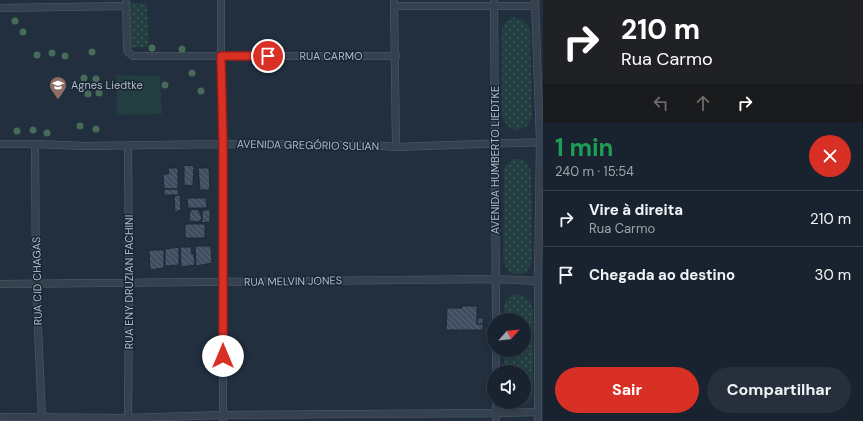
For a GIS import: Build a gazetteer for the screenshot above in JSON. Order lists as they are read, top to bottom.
{
  "streets": {
    "street": [
      "RUA CARMO",
      "AVENIDA GREGÓRIO SULIAN",
      "AVENIDA HUMBERTO LIEDTKE",
      "RUA CID CHAGAS",
      "RUA MELVIN JONES",
      "RUA ENY DRUZIAN FACHINI"
    ]
  },
  "crossings": [
    ["AVENIDA GREGÓRIO SULIAN", "AVENIDA HUMBERTO LIEDTKE"],
    ["AVENIDA GREGÓRIO SULIAN", "RUA CID CHAGAS"],
    ["AVENIDA GREGÓRIO SULIAN", "RUA ENY DRUZIAN FACHINI"],
    ["AVENIDA HUMBERTO LIEDTKE", "RUA MELVIN JONES"],
    ["RUA CID CHAGAS", "RUA MELVIN JONES"],
    ["RUA MELVIN JONES", "RUA ENY DRUZIAN FACHINI"]
  ],
  "places": {
    "school or university": ["Agnes Liedtke"]
  },
  "north": "top right",
  "page": {
    "turn": ["210 m", "Rua Carmo"],
    "heading": ["1 min", "240 m · 15:54"],
    "list": [
      {
        "name": "Vire à direita",
        "note": "Rua Carmo",
        "value": "210 m"
      },
      {
        "name": "Chegada ao destino",
        "value": "30 m"
      }
    ],
    "buttons": ["Sair", "Compartilhar"]
  }
}
